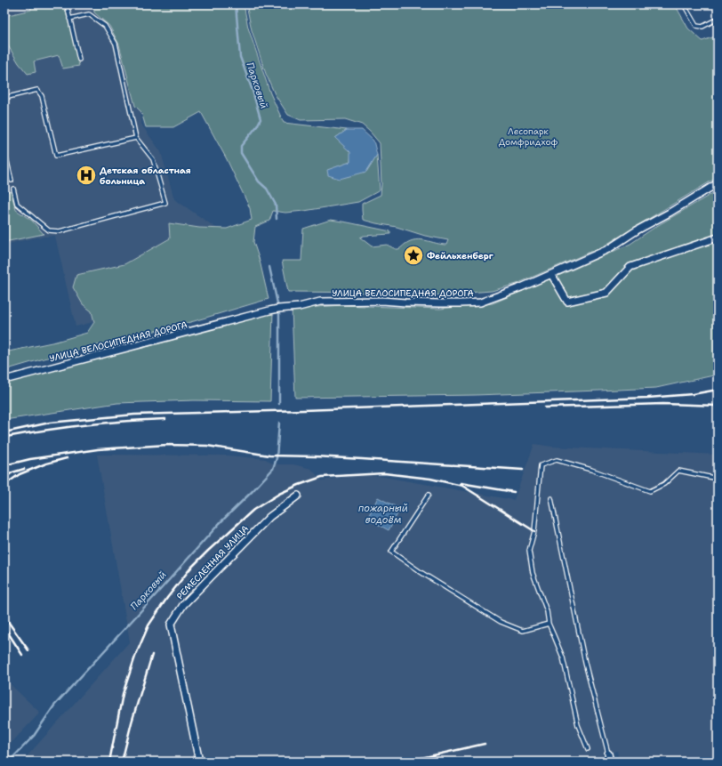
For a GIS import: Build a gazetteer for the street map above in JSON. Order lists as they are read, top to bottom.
{
  "streets": {
    "street": ["УЛИЦА ВЕЛОСИПЕДНАЯ ДОРОГА", "РЕМЕСЛЕННАЯ УЛИЦА"]
  },
  "water": ["Парковый", "пожарный водоём"],
  "parks": ["Лесопарк Домфридхоф"],
  "places": {
    "hospital": ["Детская областная больница"],
    "place": ["Фейльхенберг"]
  }
}
